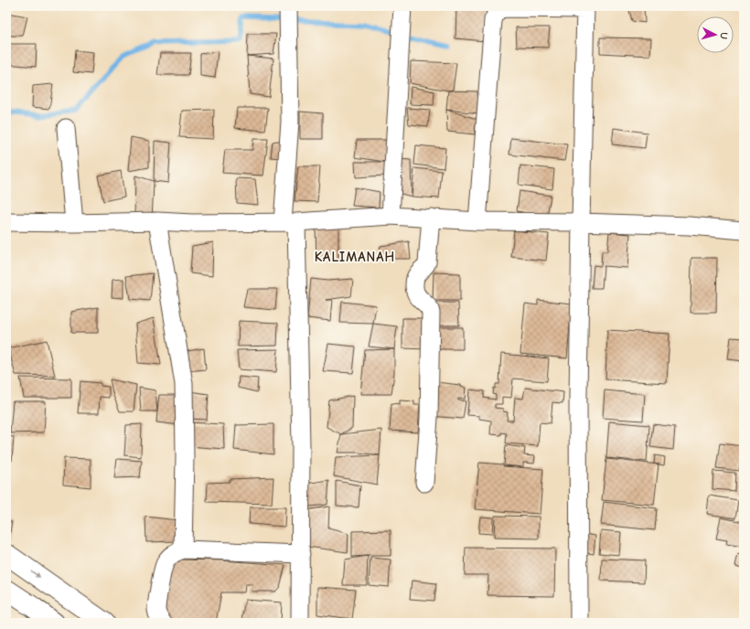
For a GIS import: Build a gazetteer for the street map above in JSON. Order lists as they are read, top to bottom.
{
  "districts": ["KALIMANAH"],
  "north": "right"
}
